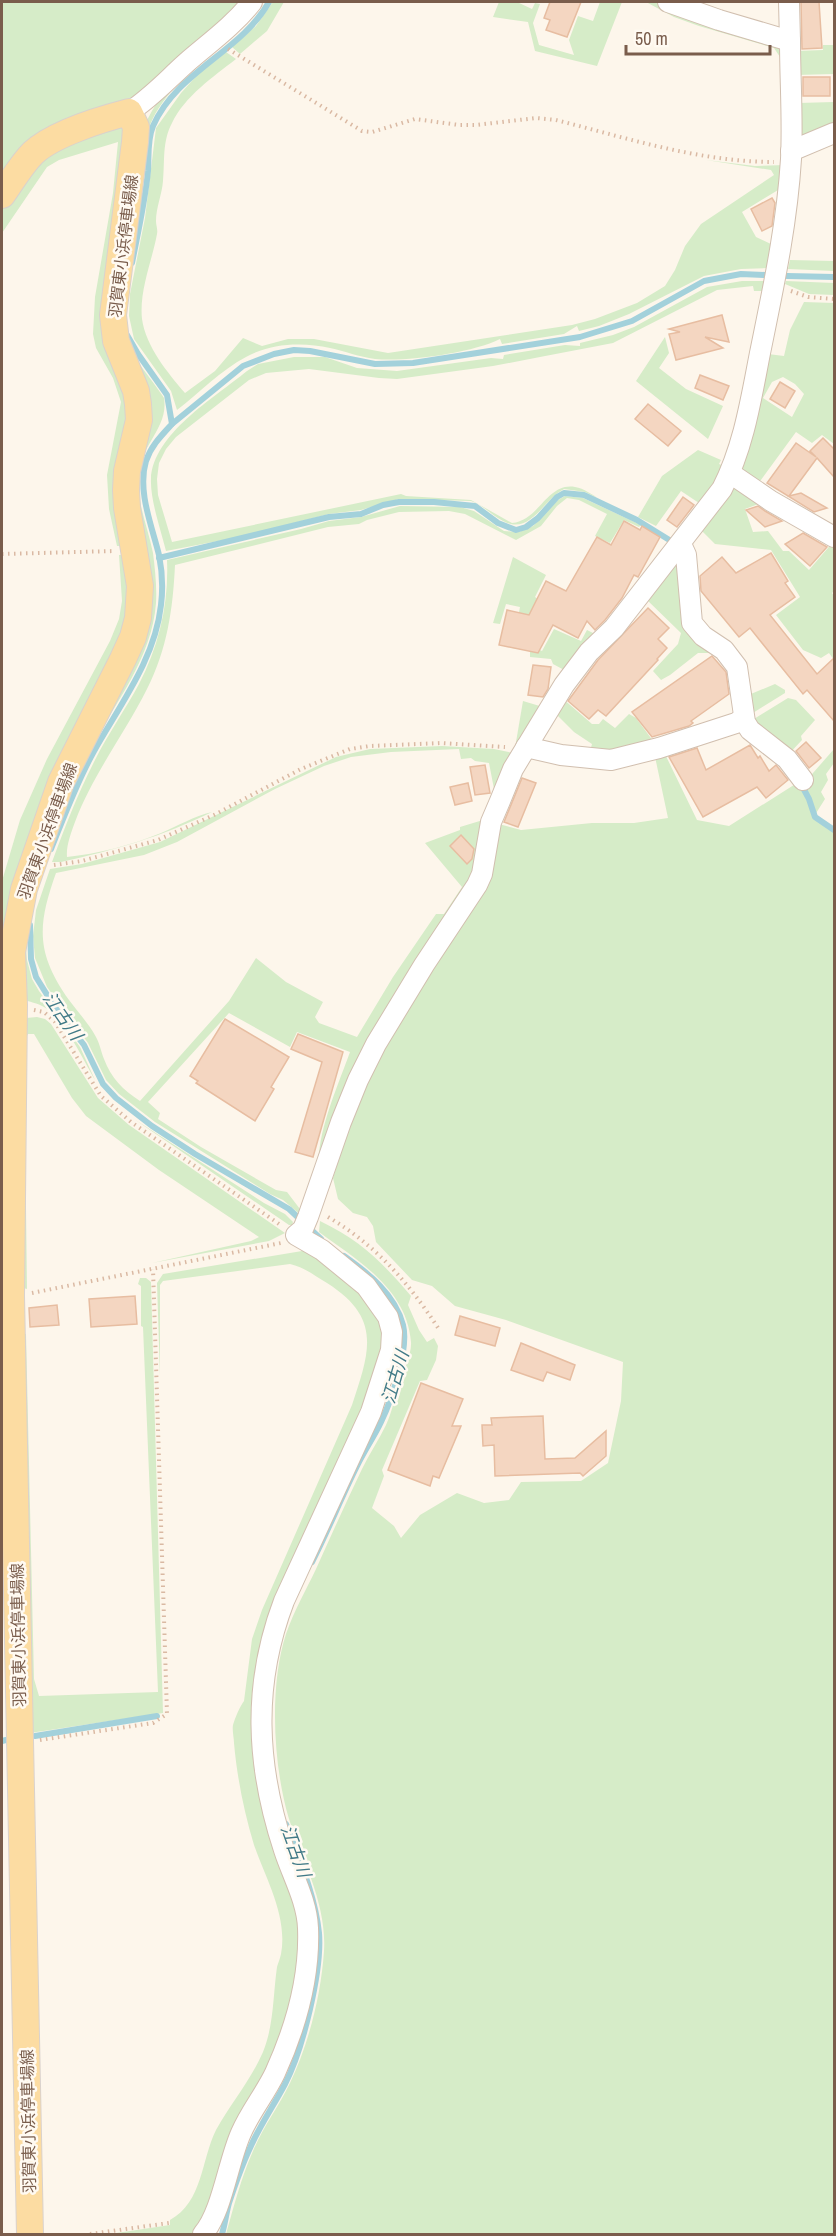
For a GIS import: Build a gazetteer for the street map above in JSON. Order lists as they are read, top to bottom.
{
  "streets": {
    "main road": ["羽賀東小浜停車場線"]
  },
  "water": ["江古川"],
  "scale_bar": "50 m"
}
